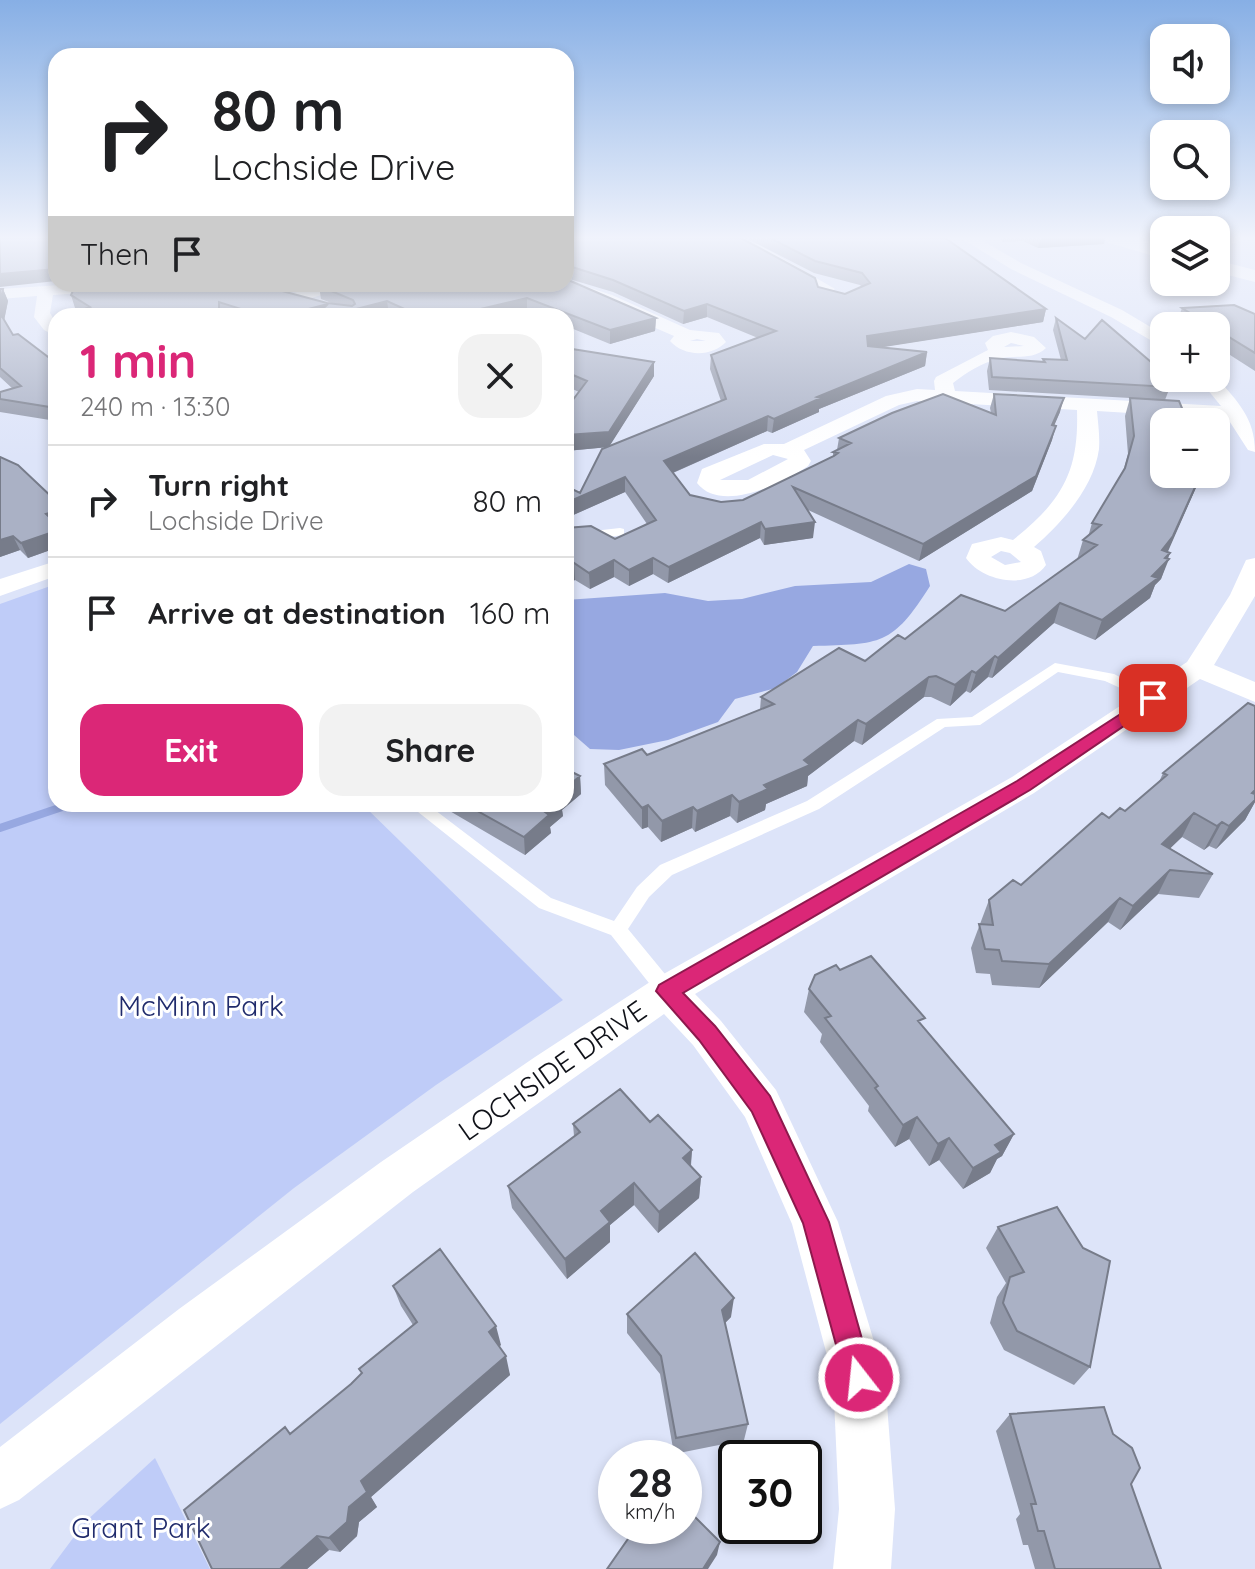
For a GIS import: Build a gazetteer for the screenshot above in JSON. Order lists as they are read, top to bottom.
{
  "streets": {
    "street": ["LOCHSIDE DRIVE"]
  },
  "parks": ["McMinn Park", "Grant Park"],
  "page": {
    "map_buttons": ["+", "−"],
    "turn": ["80 m", "Lochside Drive"],
    "then": "Then",
    "heading": ["1 min", "240 m · 13:30"],
    "list": [
      {
        "name": "Turn right",
        "note": "Lochside Drive",
        "value": "80 m"
      },
      {
        "name": "Arrive at destination",
        "value": "160 m"
      }
    ],
    "buttons": ["Exit", "Share"],
    "speed": "28 km/h",
    "limit": "30"
  }
}
